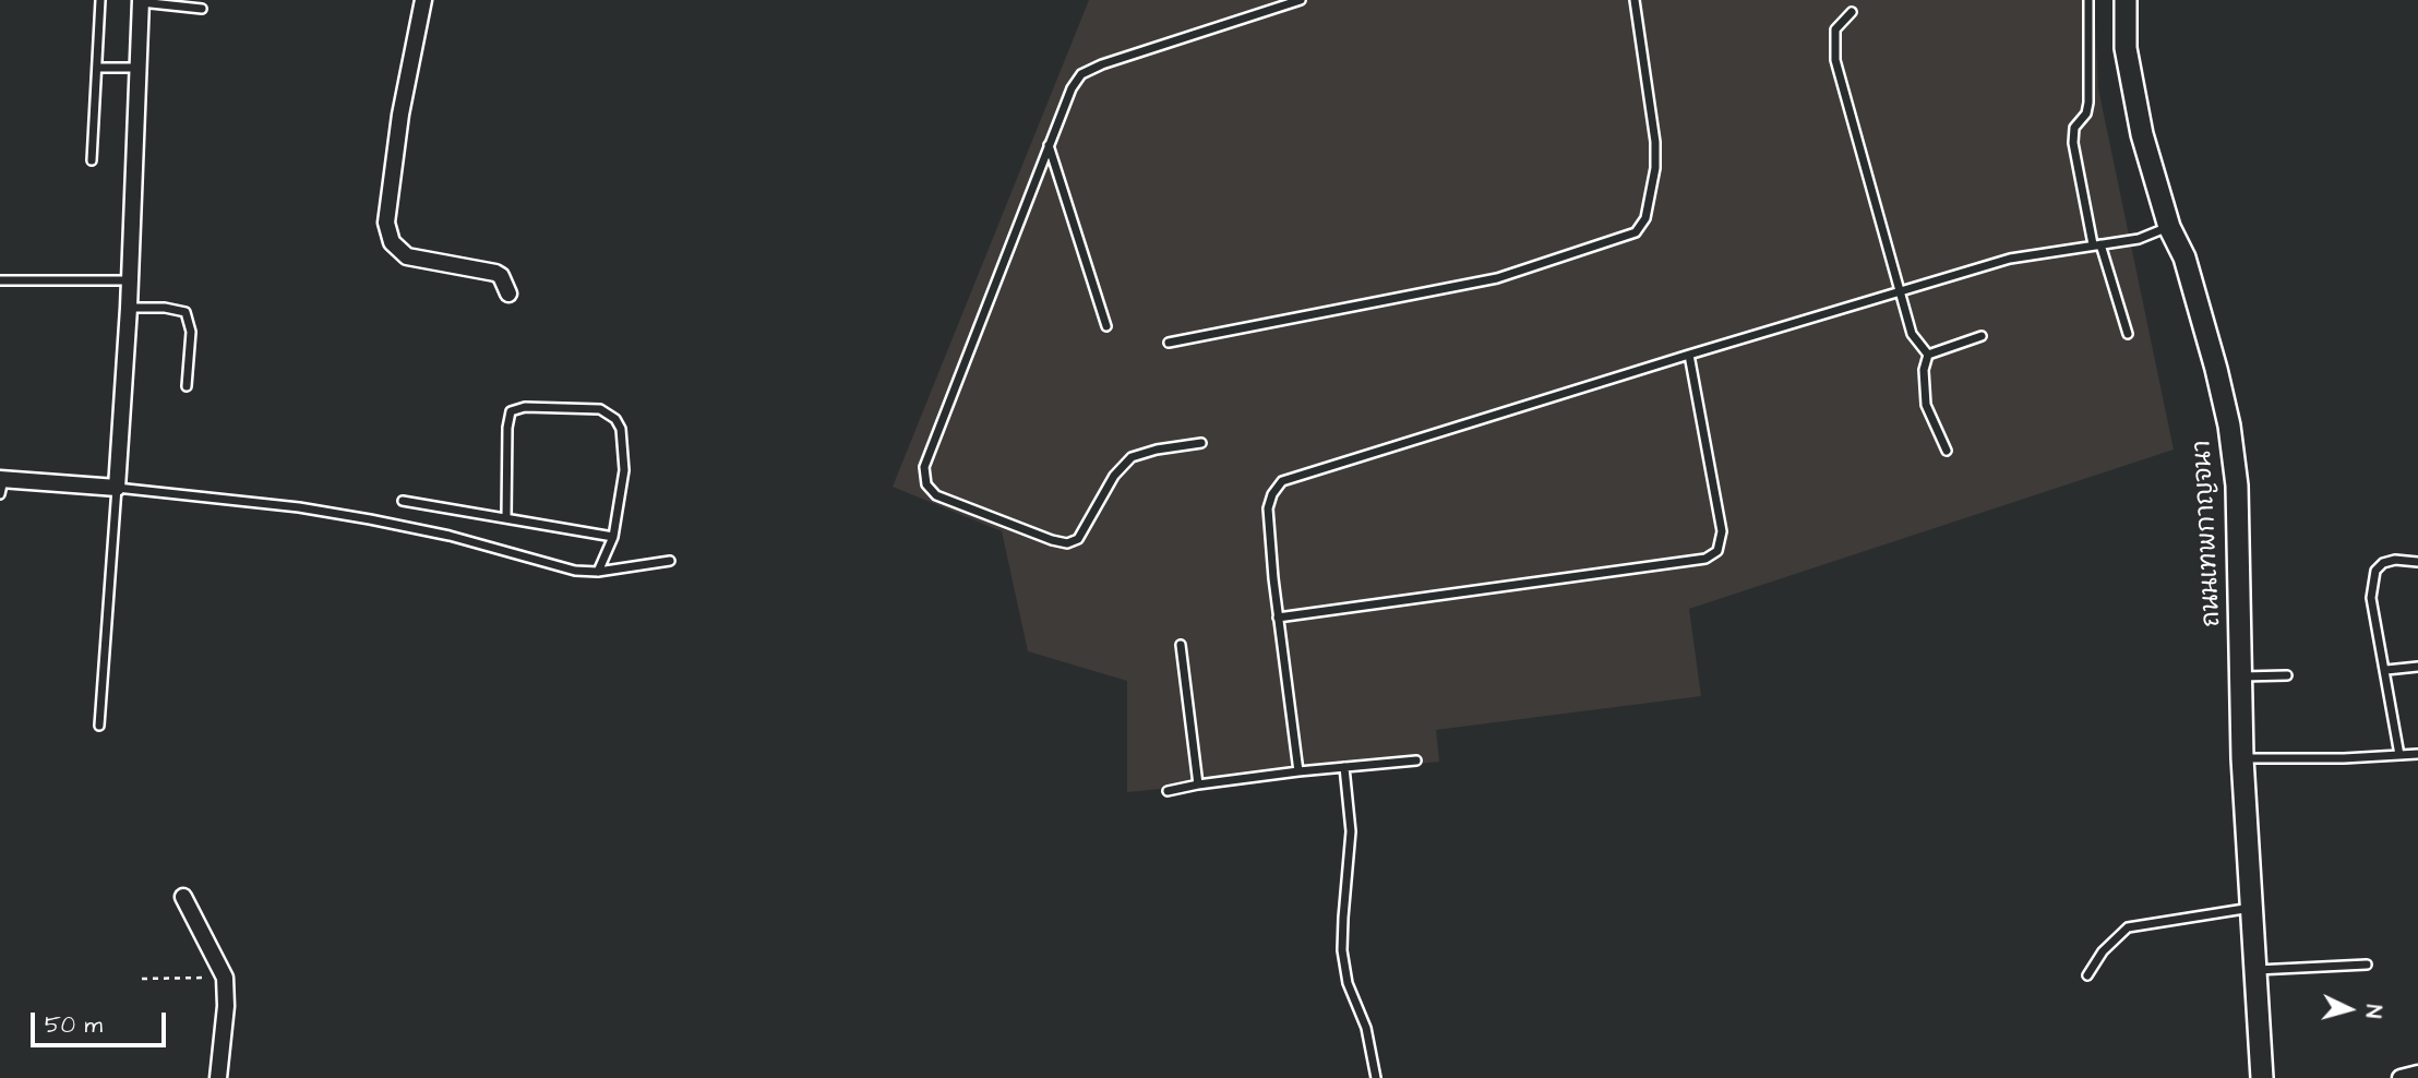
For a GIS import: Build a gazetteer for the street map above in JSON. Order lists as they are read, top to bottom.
{
  "streets": {
    "street": ["ถนนเทพกาญจนา"]
  },
  "scale_bar": "50 m",
  "north": "right"
}
